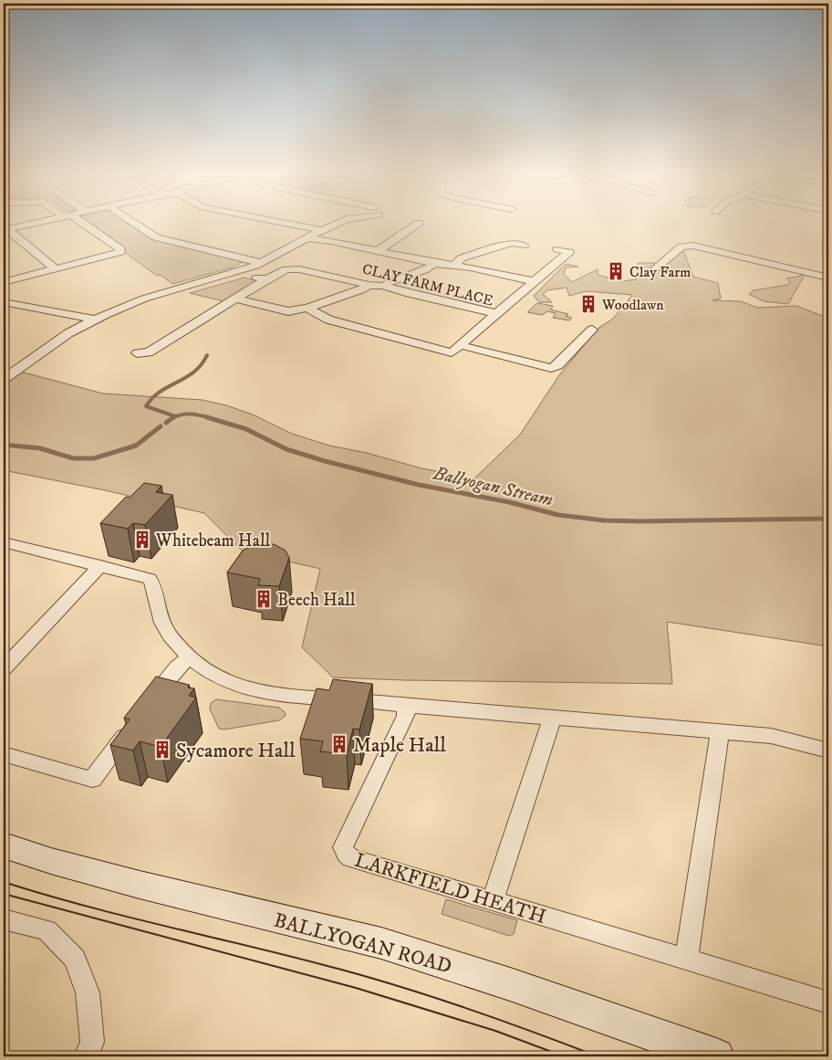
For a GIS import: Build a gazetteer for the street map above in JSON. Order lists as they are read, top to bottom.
{
  "streets": {
    "street": ["CLAY FARM PLACE", "LARKFIELD HEATH", "BALLYOGAN ROAD"]
  },
  "water": ["Ballyogan Stream"],
  "places": {
    "building": [
      "Clay Farm",
      "Woodlawn",
      "Whitebeam Hall",
      "Beech Hall",
      "Maple Hall",
      "Sycamore Hall"
    ]
  }
}
